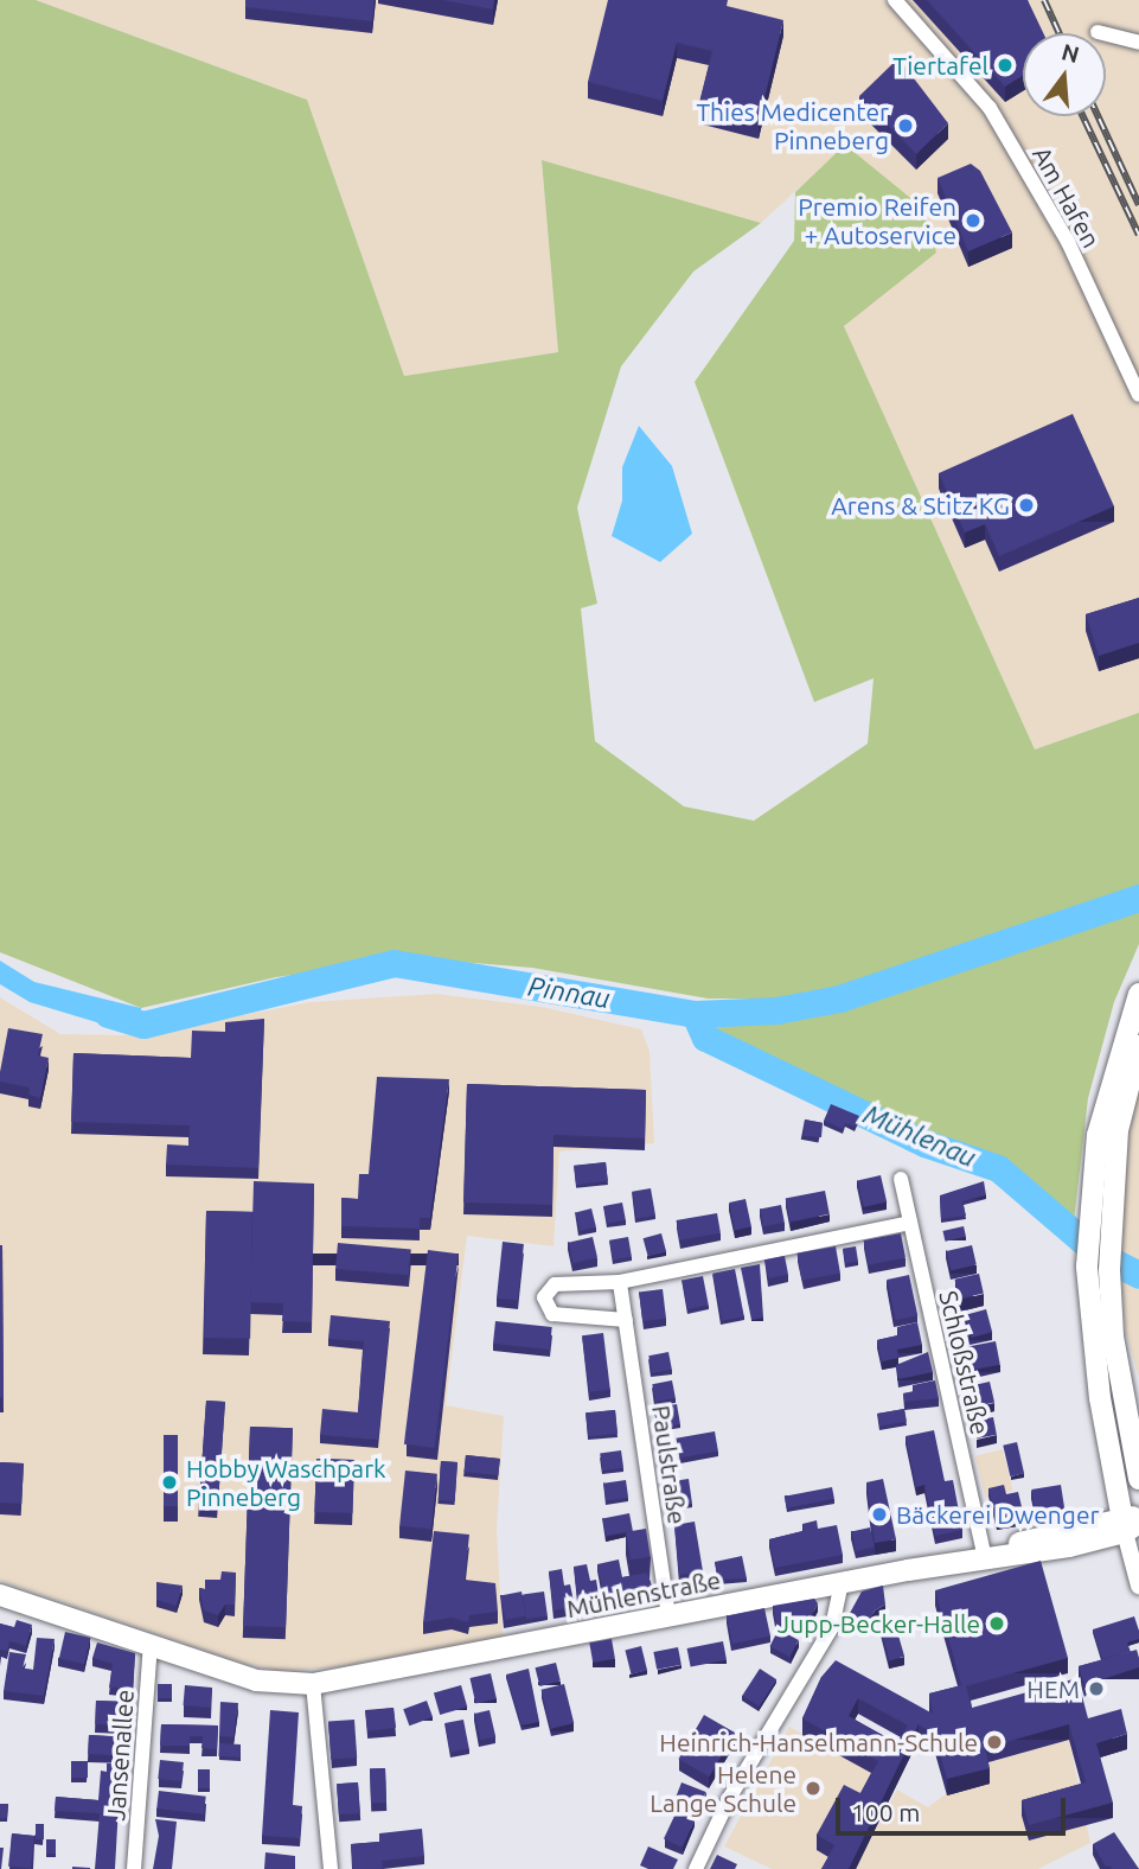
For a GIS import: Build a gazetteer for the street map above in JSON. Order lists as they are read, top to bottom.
{
  "streets": {
    "main road": ["Mühlenstraße"],
    "street": [
      "Am Hafen",
      "Schloßstraße",
      "Paulstraße",
      "Jansenallee"
    ]
  },
  "crossings": [
    ["Schloßstraße", "Mühlenstraße"],
    ["Paulstraße", "Mühlenstraße"],
    ["Mühlenstraße", "Jansenallee"]
  ],
  "water": ["Pinnau", "Mühlenau"],
  "places": [
    "Tiertafel",
    "Thies Medicenter Pinneberg",
    "Premio Reifen + Autoservice",
    "Arens & Stitz KG",
    "Hobby Waschpark Pinneberg",
    "Bäckerei Dwenger",
    "Jupp-Becker-Halle",
    "HEM",
    "Heinrich-Hanselmann-Schule",
    "Helene Lange Schule"
  ],
  "scale_bar": "100 m",
  "north": "top"
}
